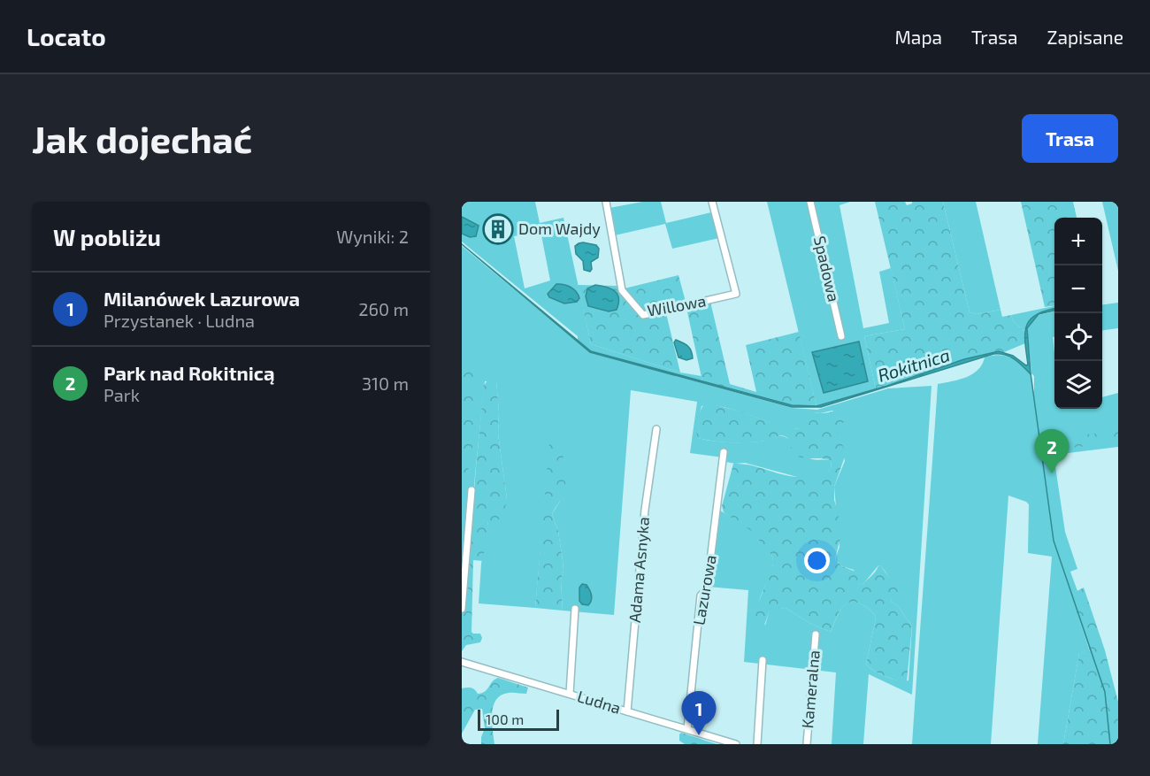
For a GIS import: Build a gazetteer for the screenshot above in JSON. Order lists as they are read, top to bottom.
{
  "streets": {
    "street": [
      "Spadowa",
      "Willowa",
      "Adama Asnyka",
      "Lazurowa",
      "Kameralna",
      "Ludna"
    ]
  },
  "crossings": [
    ["Adama Asnyka", "Ludna"],
    ["Lazurowa", "Ludna"]
  ],
  "water": ["Rokitnica"],
  "places": {
    "building": ["Dom Wajdy"]
  },
  "scale_bar": "100 m",
  "page": {
    "header": "Locato",
    "nav": ["Mapa", "Trasa", "Zapisane"],
    "buttons": "Trasa",
    "title": "Jak dojechać",
    "heading": ["W pobliżu", "Wyniki: 2"],
    "map_buttons": ["+", "−"],
    "list": [
      {
        "mark": "1",
        "name": "Milanówek Lazurowa",
        "note": "Przystanek · Ludna",
        "value": "260 m"
      },
      {
        "mark": "2",
        "name": "Park nad Rokitnicą",
        "note": "Park",
        "value": "310 m"
      }
    ],
    "pins": ["2", "1"],
    "scale": "100 m"
  }
}
